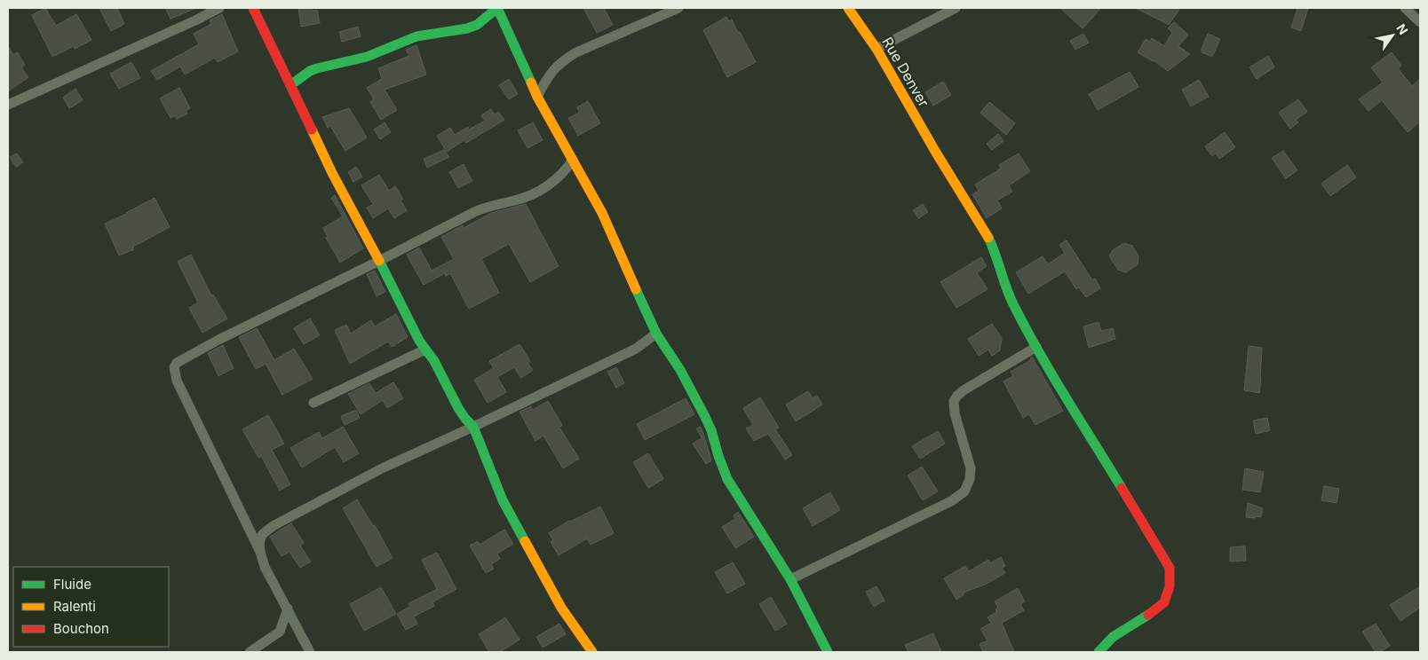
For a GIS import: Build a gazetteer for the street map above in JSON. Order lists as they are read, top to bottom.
{
  "streets": {
    "street": ["Rue Denver"]
  },
  "legend": ["Fluide", "Ralenti", "Bouchon"],
  "north": "top right"
}
